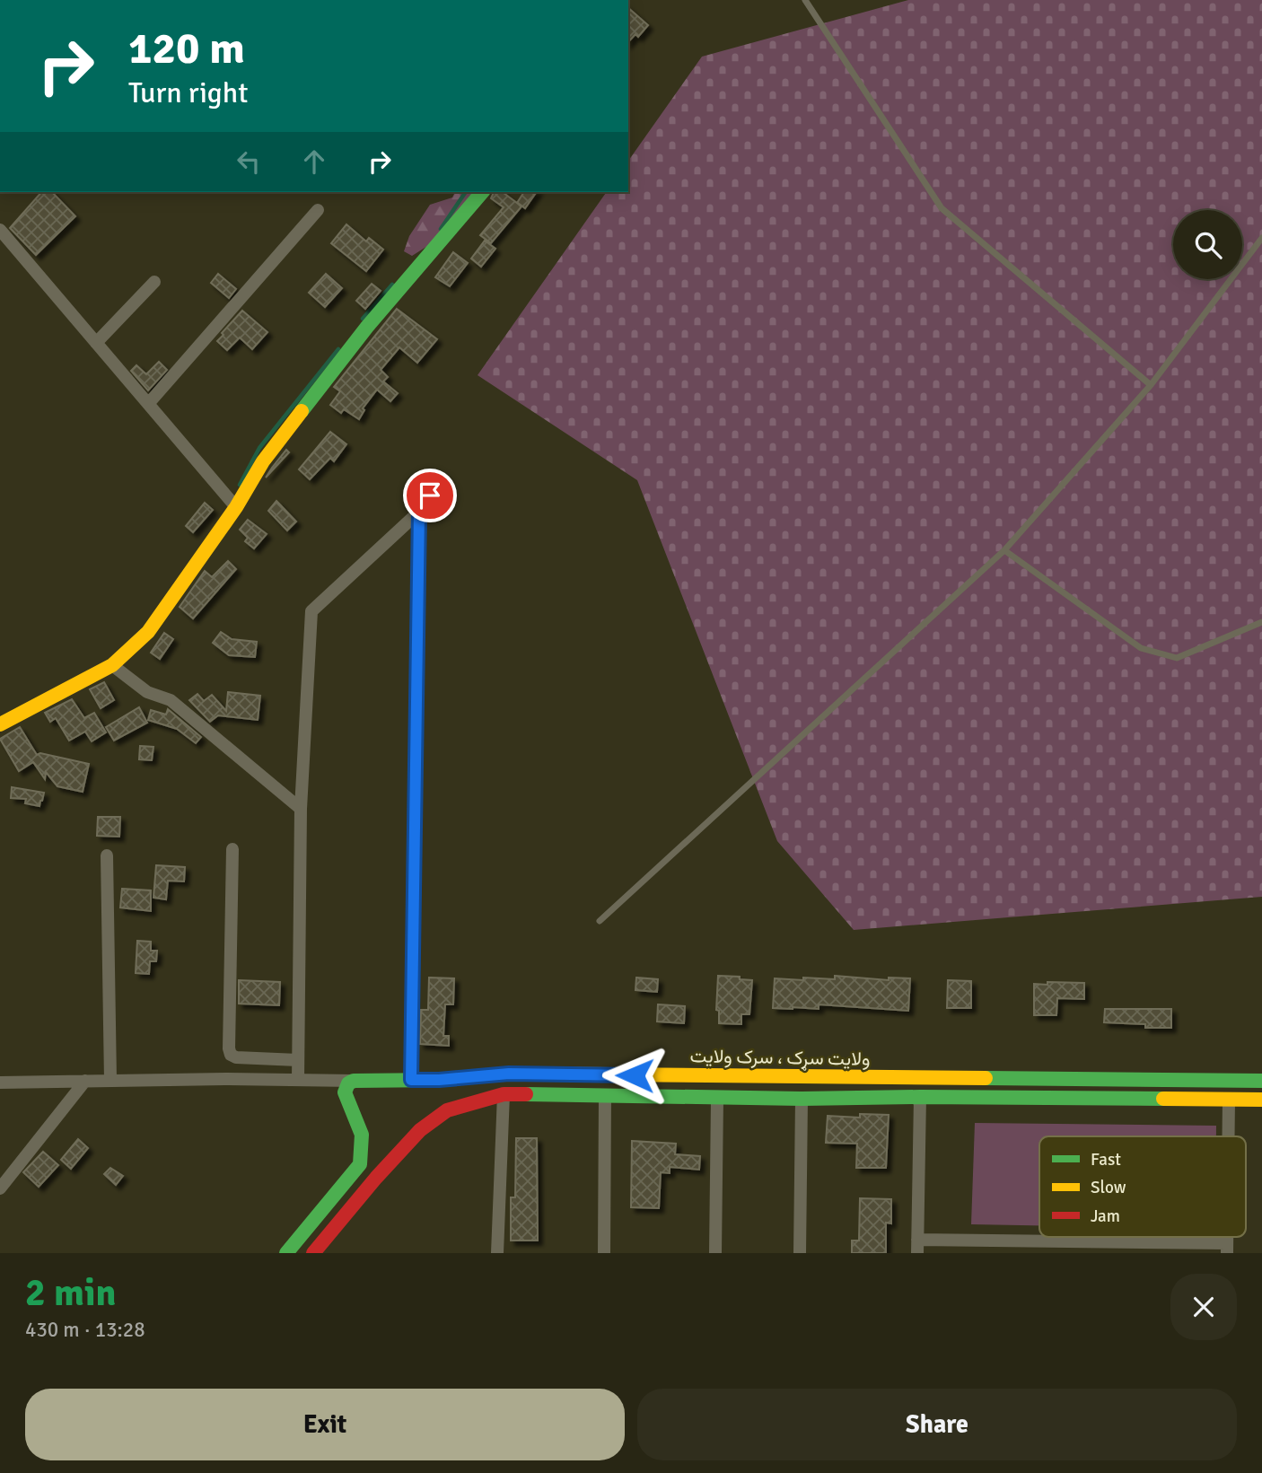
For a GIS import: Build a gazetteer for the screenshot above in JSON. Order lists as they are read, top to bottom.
{
  "streets": {
    "main road": ["ولایت سړک ، سرک ولایت"]
  },
  "legend": ["Fast", "Slow", "Jam"],
  "page": {
    "turn": ["120 m", "Turn right"],
    "heading": ["2 min", "430 m · 13:28"],
    "buttons": ["Exit", "Share"]
  }
}
